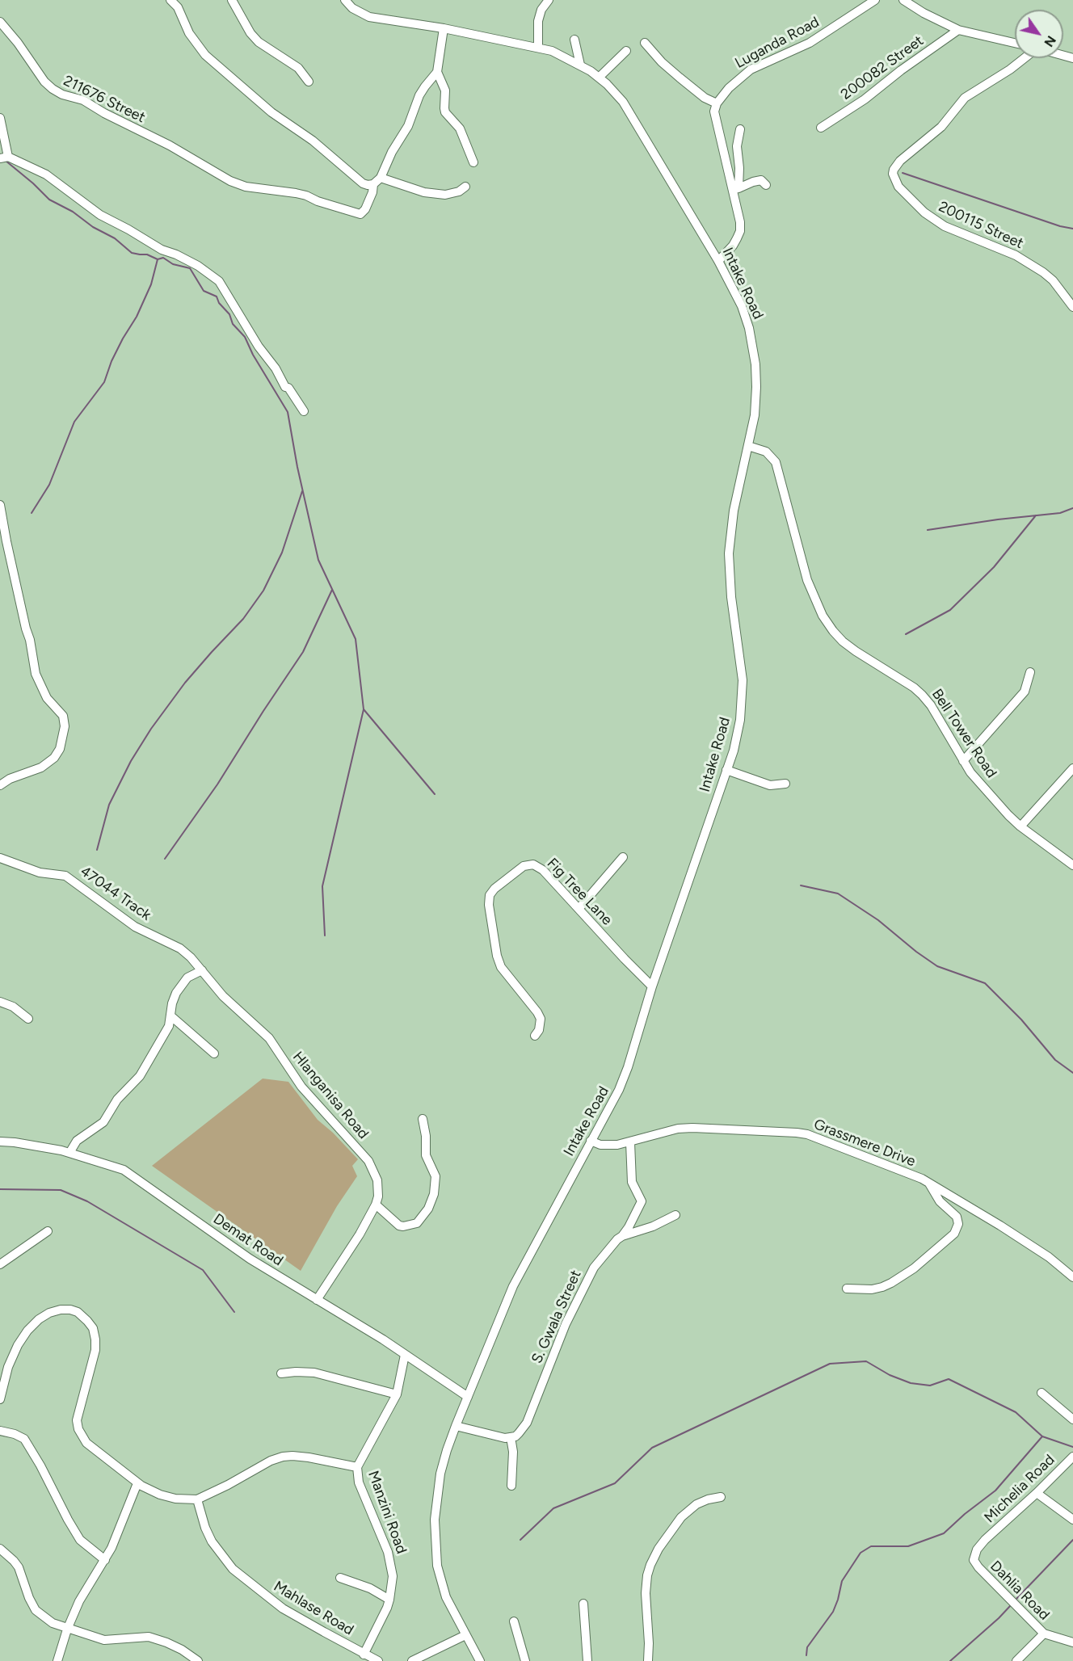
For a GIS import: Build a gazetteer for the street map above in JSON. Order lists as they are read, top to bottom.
{
  "streets": {
    "street": [
      "Luganda Road",
      "200082 Street",
      "211676 Street",
      "200115 Street",
      "Intake Road",
      "Bell Tower Road",
      "Fig Tree Lane",
      "47044 Track",
      "Hlanganisa Road",
      "Grassmere Drive",
      "Demat Road",
      "S. Gwala Street",
      "Michelia Road",
      "Manzini Road",
      "Dahlia Road",
      "Mahlase Road"
    ]
  },
  "crossings": [
    ["Intake Road", "Bell Tower Road"],
    ["Intake Road", "Fig Tree Lane"],
    ["Intake Road", "Grassmere Drive"],
    ["Intake Road", "Demat Road"],
    ["47044 Track", "Hlanganisa Road"],
    ["Hlanganisa Road", "Demat Road"],
    ["Demat Road", "Manzini Road"],
    ["Michelia Road", "Dahlia Road"],
    ["Manzini Road", "Mahlase Road"]
  ],
  "north": "bottom right"
}
